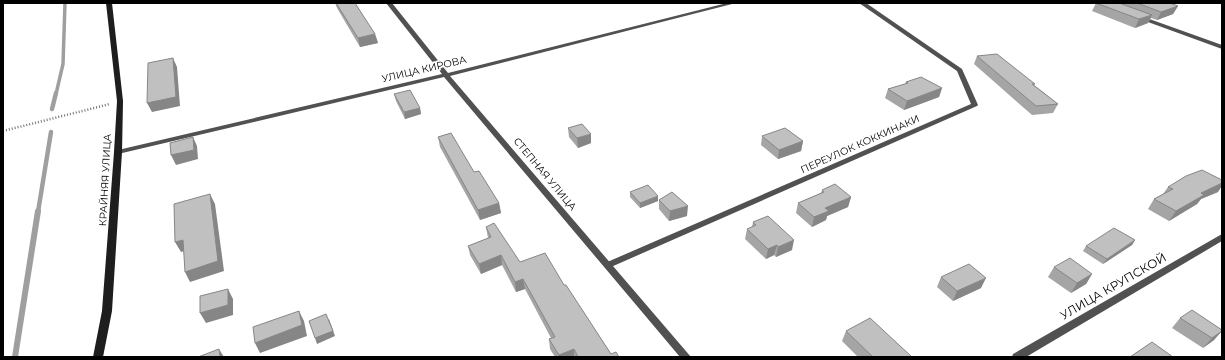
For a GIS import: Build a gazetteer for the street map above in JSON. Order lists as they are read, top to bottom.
{
  "streets": {
    "main road": ["КРАЙНЯЯ УЛИЦА"],
    "street": [
      "УЛИЦА КИРОВА",
      "ПЕРЕУЛОК КОККИНАКИ",
      "СТЕПНАЯ УЛИЦА",
      "УЛИЦА КРУПСКОЙ"
    ]
  },
  "crossings": [
    ["УЛИЦА КИРОВА", "СТЕПНАЯ УЛИЦА"],
    ["УЛИЦА КИРОВА", "КРАЙНЯЯ УЛИЦА"],
    ["ПЕРЕУЛОК КОККИНАКИ", "СТЕПНАЯ УЛИЦА"]
  ]
}
